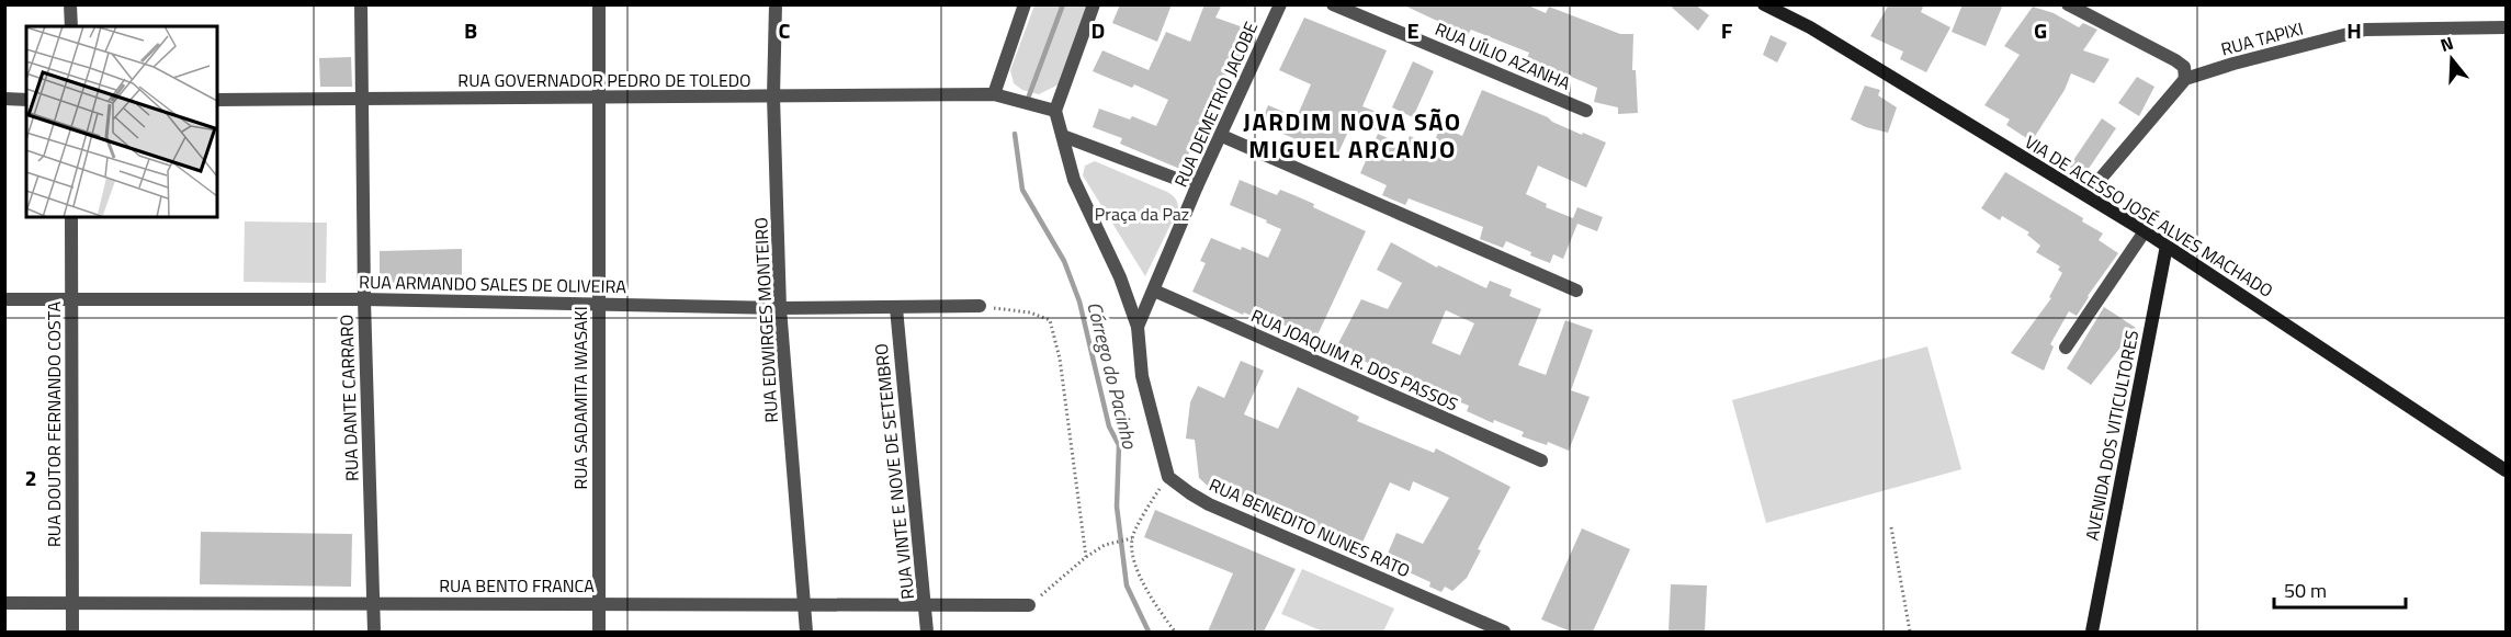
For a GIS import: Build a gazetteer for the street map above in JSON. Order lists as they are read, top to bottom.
{
  "streets": {
    "main road": ["VIA DE ACESSO JOSÉ ALVES MACHADO", "AVENIDA DOS VITICULTORES"],
    "street": [
      "RUA TAPIXI",
      "RUA UÍLIO AZANHA",
      "RUA GOVERNADOR PEDRO DE TOLEDO",
      "RUA DEMETRIO JACOBE",
      "RUA ARMANDO SALES DE OLIVEIRA",
      "RUA EDWIRGES MONTEIRO",
      "RUA JOAQUIM R. DOS PASSOS",
      "RUA DANTE CARRARO",
      "RUA SADAMITA IWASAKI",
      "RUA DOUTOR FERNANDO COSTA",
      "RUA VINTE E NOVE DE SETEMBRO",
      "RUA BENEDITO NUNES RATO",
      "RUA BENTO FRANCA"
    ]
  },
  "crossings": [
    ["RUA GOVERNADOR PEDRO DE TOLEDO", "RUA EDWIRGES MONTEIRO"],
    ["RUA GOVERNADOR PEDRO DE TOLEDO", "RUA DANTE CARRARO"],
    ["RUA GOVERNADOR PEDRO DE TOLEDO", "RUA SADAMITA IWASAKI"],
    ["RUA DEMETRIO JACOBE", "RUA JOAQUIM R. DOS PASSOS"],
    ["VIA DE ACESSO JOSÉ ALVES MACHADO", "AVENIDA DOS VITICULTORES"],
    ["RUA ARMANDO SALES DE OLIVEIRA", "RUA EDWIRGES MONTEIRO"],
    ["RUA ARMANDO SALES DE OLIVEIRA", "RUA DANTE CARRARO"],
    ["RUA ARMANDO SALES DE OLIVEIRA", "RUA SADAMITA IWASAKI"],
    ["RUA ARMANDO SALES DE OLIVEIRA", "RUA DOUTOR FERNANDO COSTA"],
    ["RUA ARMANDO SALES DE OLIVEIRA", "RUA VINTE E NOVE DE SETEMBRO"],
    ["RUA EDWIRGES MONTEIRO", "RUA BENTO FRANCA"],
    ["RUA DANTE CARRARO", "RUA BENTO FRANCA"],
    ["RUA SADAMITA IWASAKI", "RUA BENTO FRANCA"],
    ["RUA DOUTOR FERNANDO COSTA", "RUA BENTO FRANCA"],
    ["RUA VINTE E NOVE DE SETEMBRO", "RUA BENTO FRANCA"]
  ],
  "districts": ["JARDIM NOVA SÃO MIGUEL ARCANJO"],
  "water": ["Córrego do Pacinho"],
  "parks": ["Praça da Paz"],
  "scale_bar": "50 m",
  "north": "top",
  "grid": {
    "columns": [
      "B",
      "C",
      "D",
      "E",
      "F",
      "G",
      "H"
    ],
    "rows": ["2"]
  }
}
